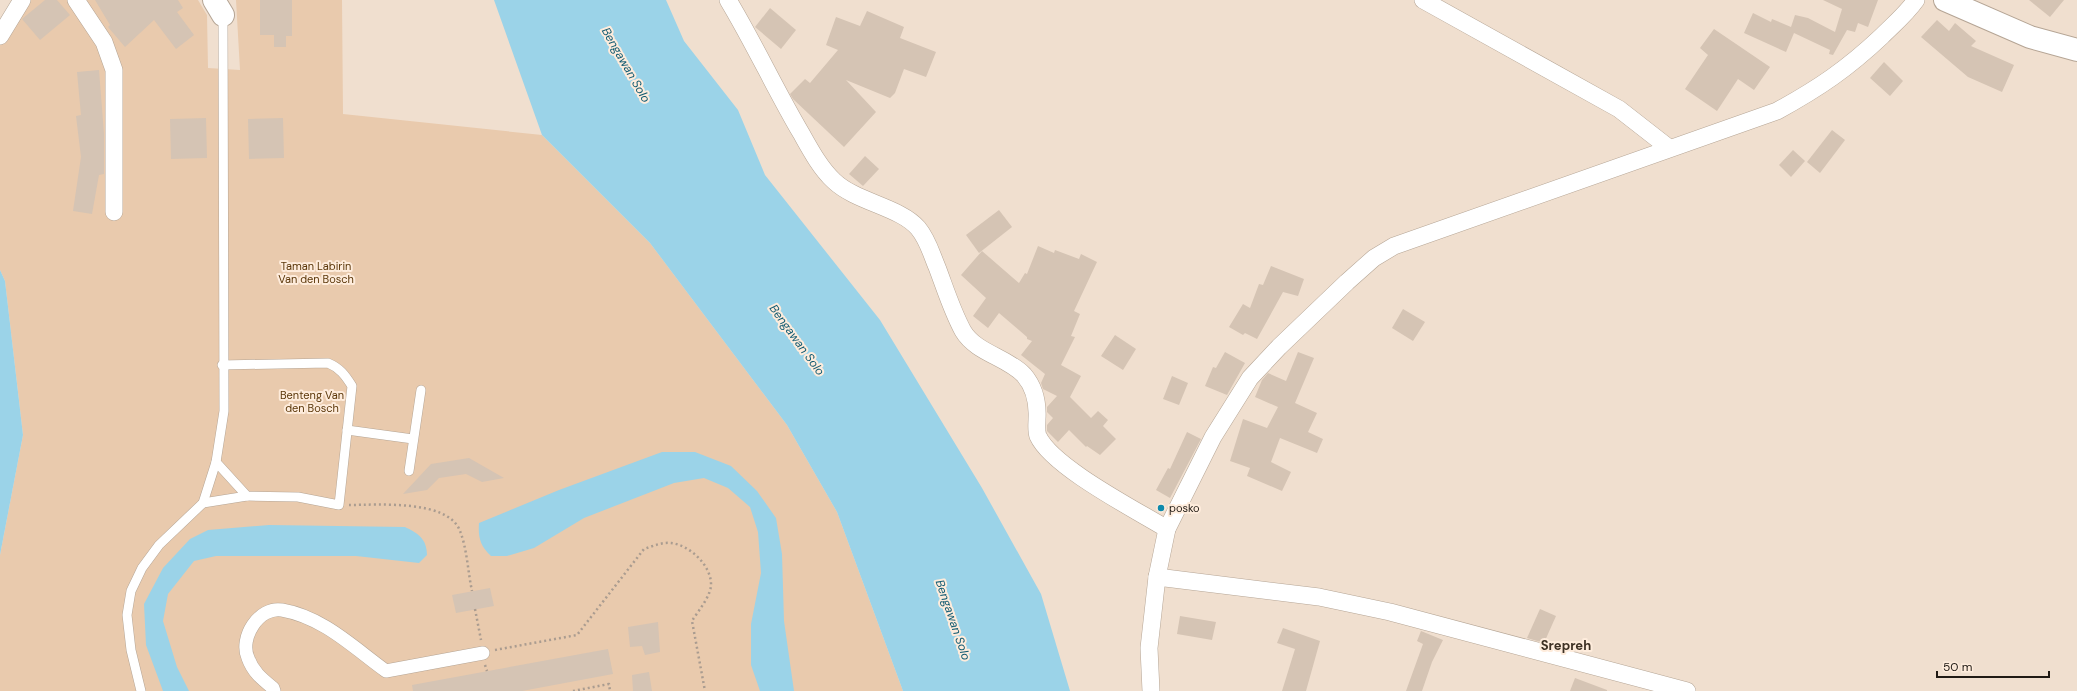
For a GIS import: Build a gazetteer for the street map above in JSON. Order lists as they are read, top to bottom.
{
  "districts": ["Srepreh"],
  "water": ["Bengawan Solo"],
  "parks": ["Taman Labirin Van den Bosch", "Benteng Van den Bosch"],
  "places": ["posko"],
  "scale_bar": "50 m"
}
